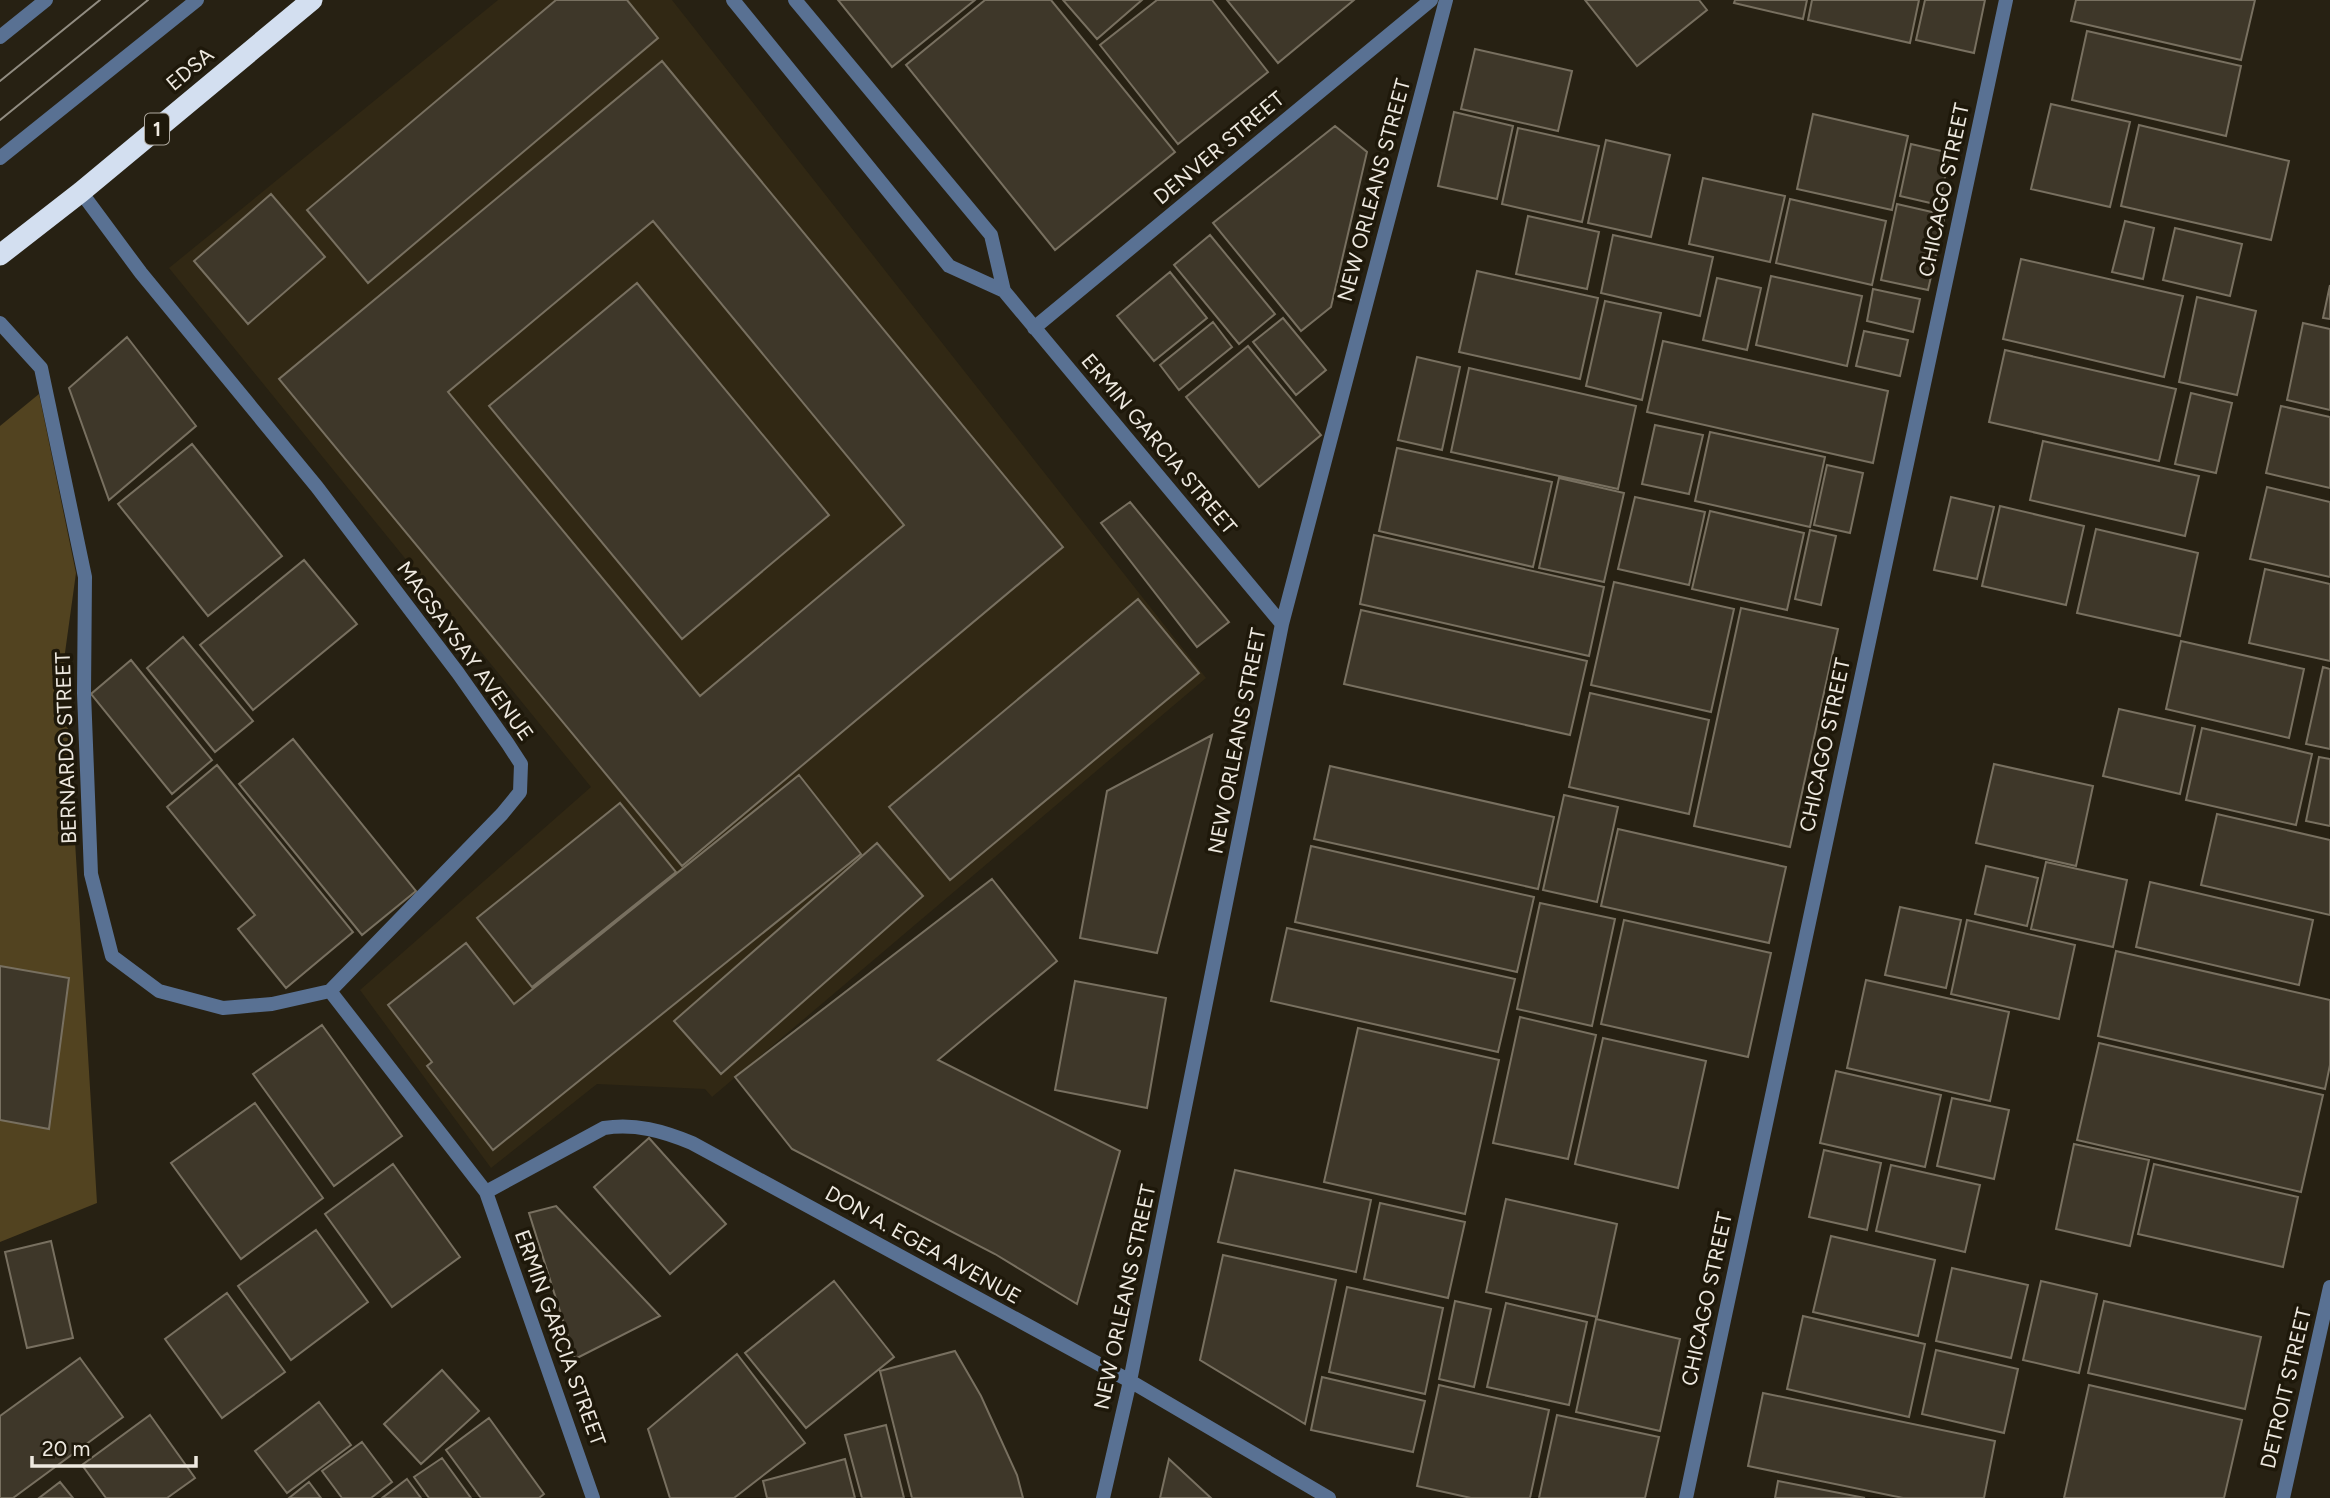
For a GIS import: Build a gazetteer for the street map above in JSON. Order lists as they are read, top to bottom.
{
  "streets": {
    "highway": ["EDSA", "1"],
    "street": [
      "DENVER STREET",
      "NEW ORLEANS STREET",
      "CHICAGO STREET",
      "ERMIN GARCIA STREET",
      "MAGSAYSAY AVENUE",
      "BERNARDO STREET",
      "DON A. EGEA AVENUE",
      "DETROIT STREET"
    ]
  },
  "crossings": [
    ["EDSA", "MAGSAYSAY AVENUE"],
    ["DENVER STREET", "ERMIN GARCIA STREET"],
    ["NEW ORLEANS STREET", "ERMIN GARCIA STREET"],
    ["NEW ORLEANS STREET", "DON A. EGEA AVENUE"],
    ["ERMIN GARCIA STREET", "DON A. EGEA AVENUE"],
    ["MAGSAYSAY AVENUE", "BERNARDO STREET"]
  ],
  "scale_bar": "20 m"
}
